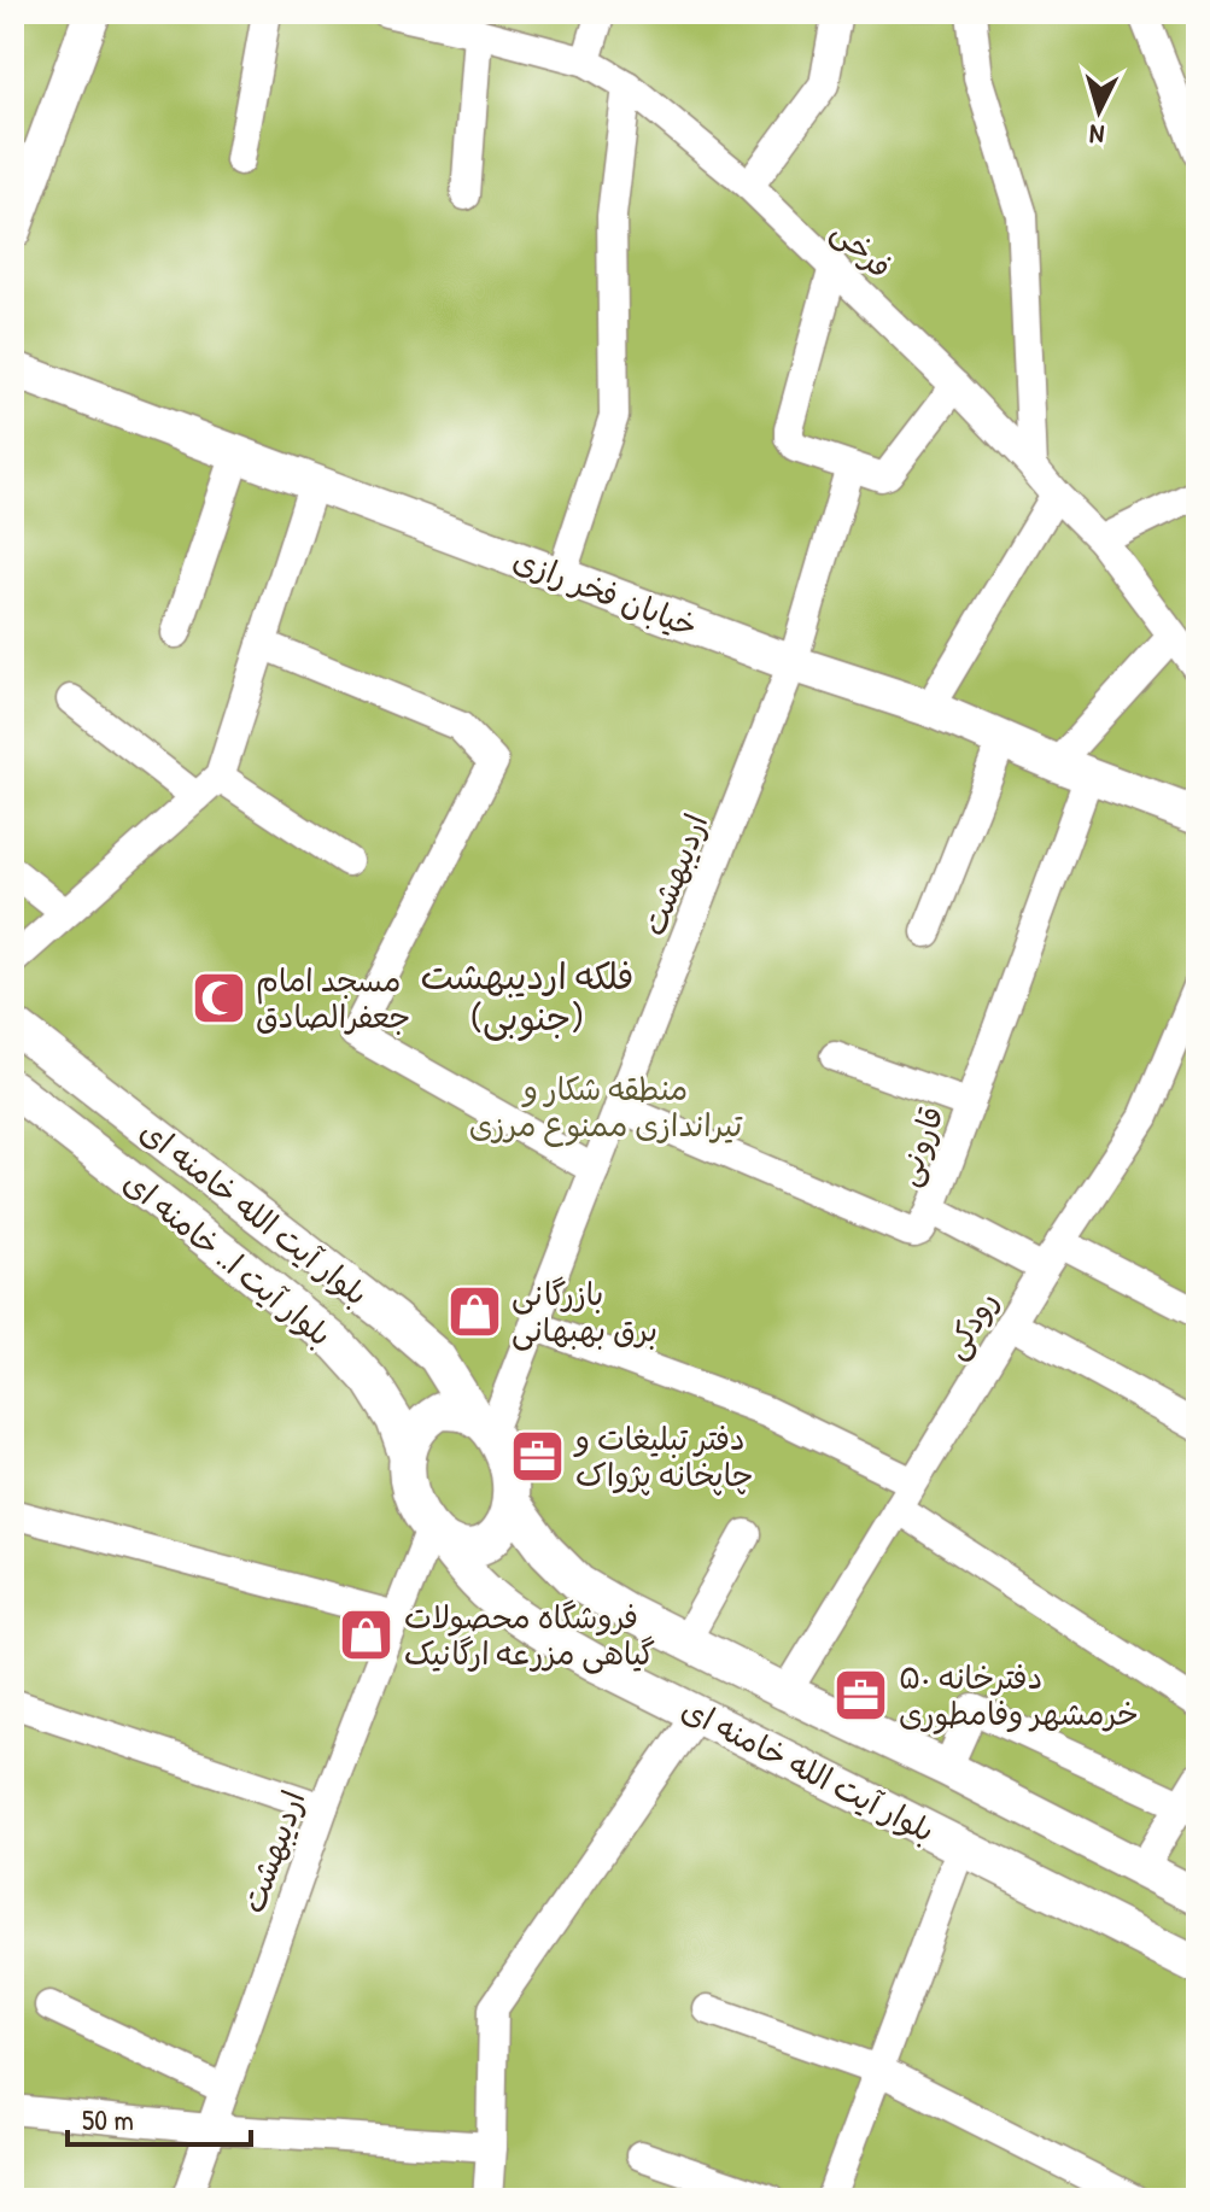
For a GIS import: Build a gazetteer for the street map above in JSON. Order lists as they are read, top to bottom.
{
  "streets": {
    "main road": ["خیابان فخر رازی", "بلوار آیت الله خامنه ای", "بلوار آیت ا.. خامنه ای"],
    "street": [
      "فرخی",
      "اردیبهشت",
      "قارونی",
      "رودکی"
    ]
  },
  "crossings": [
    ["خیابان فخر رازی", "اردیبهشت"],
    ["خیابان فخر رازی", "قارونی"],
    ["اردیبهشت", "قارونی"],
    ["اردیبهشت", "بلوار آیت الله خامنه ای"],
    ["اردیبهشت", "بلوار آیت ا.. خامنه ای"],
    ["بلوار آیت الله خامنه ای", "بلوار آیت ا.. خامنه ای"],
    ["بلوار آیت الله خامنه ای", "رودکی"]
  ],
  "districts": ["فلکه اردیبهشت (جنوبی)"],
  "parks": ["منطقه شکار و تیراندازی ممنوع مرزی"],
  "places": {
    "mosque": ["مسجد امام جعفرالصادق"],
    "shop": ["بازرگانی برق بهبهانی", "فروشگاه محصولات گیاهی مزرعه ارگانیک"],
    "office": ["دفتر تبلیغات و چاپخانه پژواک", "دفترخانه ۵۰ خرمشهر وفامطوری"]
  },
  "scale_bar": "50 m",
  "north": "bottom"
}
